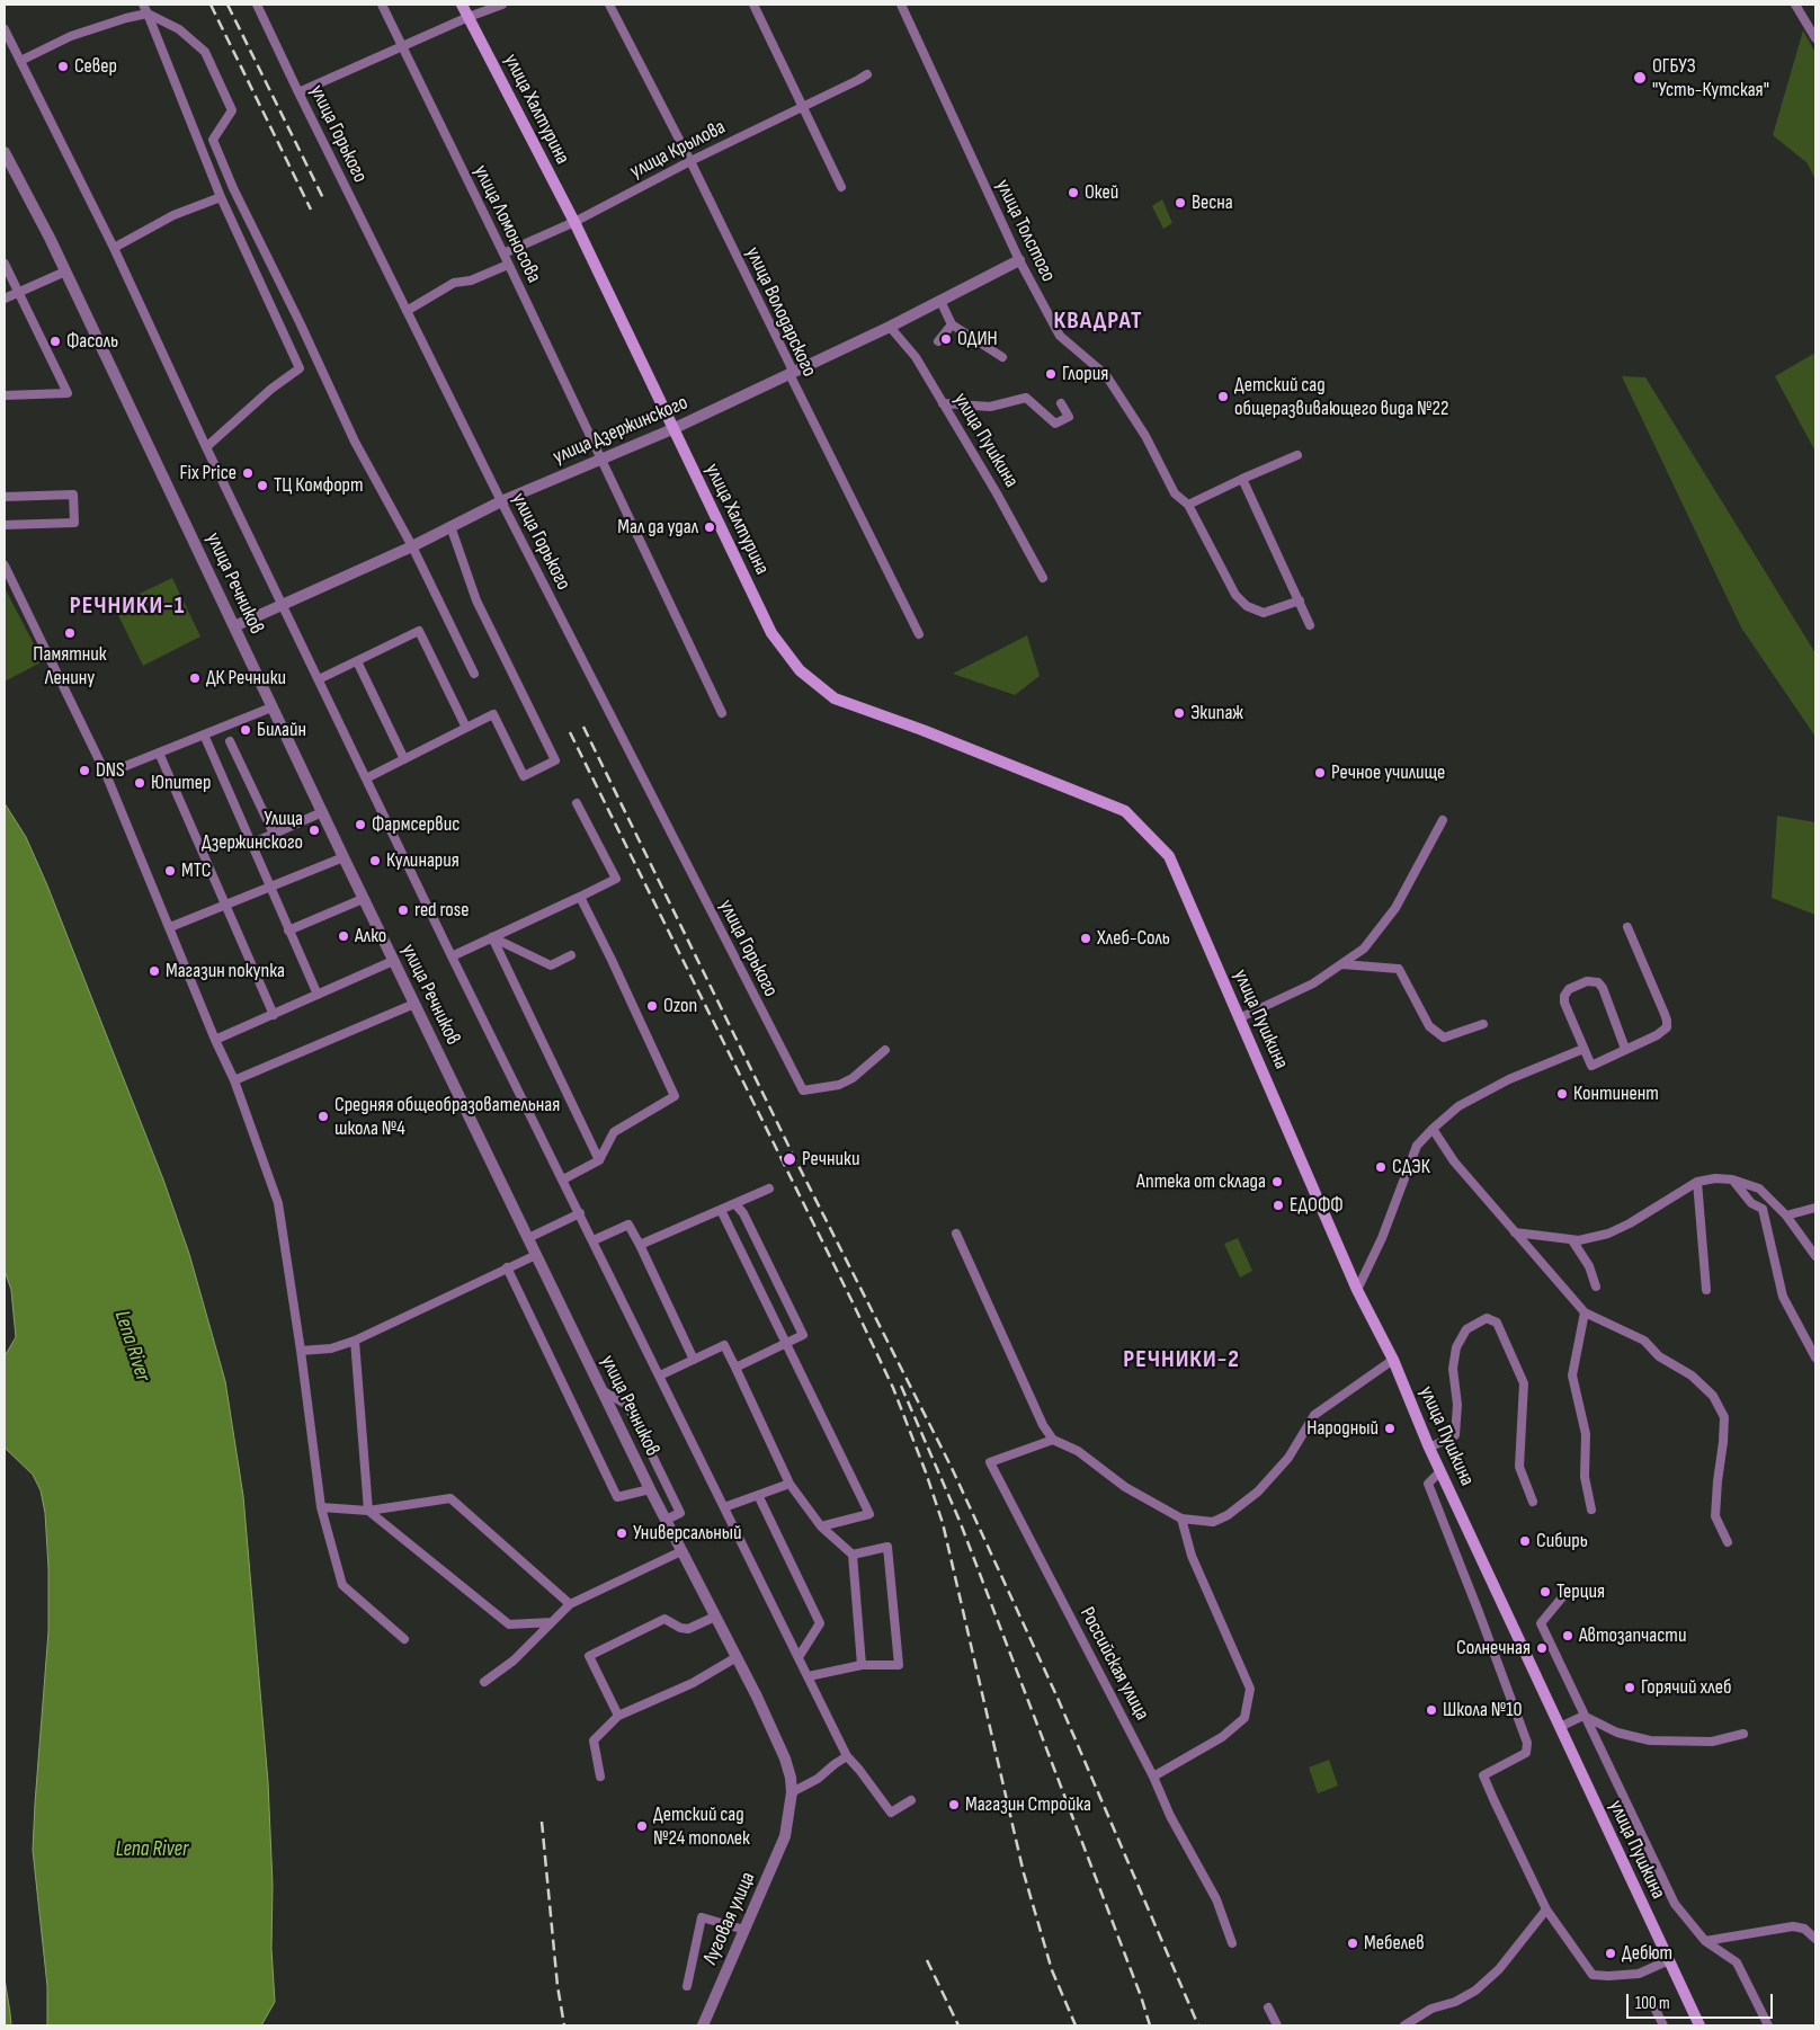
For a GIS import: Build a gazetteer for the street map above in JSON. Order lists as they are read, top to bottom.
{
  "streets": {
    "main road": ["улица Халтурина", "улица Пушкина"],
    "street": [
      "улица Горького",
      "улица Крылова",
      "улица Ломоносова",
      "улица Толстого",
      "улица Володарского",
      "улица Дзержинского",
      "улица Речников",
      "Российская улица",
      "Луговая улица"
    ]
  },
  "crossings": [
    ["улица Халтурина", "улица Крылова"],
    ["улица Халтурина", "улица Дзержинского"],
    ["улица Халтурина", "улица Пушкина"],
    ["улица Горького", "улица Дзержинского"],
    ["улица Крылова", "улица Ломоносова"],
    ["улица Крылова", "улица Володарского"],
    ["улица Ломоносова", "улица Дзержинского"],
    ["улица Толстого", "улица Дзержинского"],
    ["улица Володарского", "улица Дзержинского"],
    ["улица Дзержинского", "улица Пушкина"],
    ["улица Дзержинского", "улица Речников"],
    ["улица Речников", "Луговая улица"]
  ],
  "districts": ["КВАДРАТ", "РЕЧНИКИ-1", "РЕЧНИКИ-2"],
  "water": ["Lena River"],
  "places": [
    "Север",
    "ОГБУЗ \"Усть-Кутская\"",
    "Окей",
    "Весна",
    "ОДИН",
    "Фасоль",
    "Глория",
    "Детский сад общеразвивающего вида №22",
    "Fix Price",
    "ТЦ Комфорт",
    "Мал да удал",
    "Памятник Ленину",
    "ДК Речники",
    "Экипаж",
    "Билайн",
    "DNS",
    "Речное училище",
    "Юпитер",
    "Фармсервис",
    "Улица Дзержинского",
    "Кулинария",
    "МТС",
    "red rose",
    "Алко",
    "Хлеб-Соль",
    "Магазин покупка",
    "Ozon",
    "Континент",
    "Средняя общеобразовательная школа №4",
    "Речники",
    "СДЭК",
    "Аптека от склада",
    "ЕДОФФ",
    "Народный",
    "Универсальный",
    "Сибирь",
    "Терция",
    "Автозапчасти",
    "Солнечная",
    "Горячий хлеб",
    "Школа №10",
    "Магазин Стройка",
    "Детский сад №24 тополек",
    "Мебелев",
    "Дебют"
  ],
  "scale_bar": "100 m"
}
